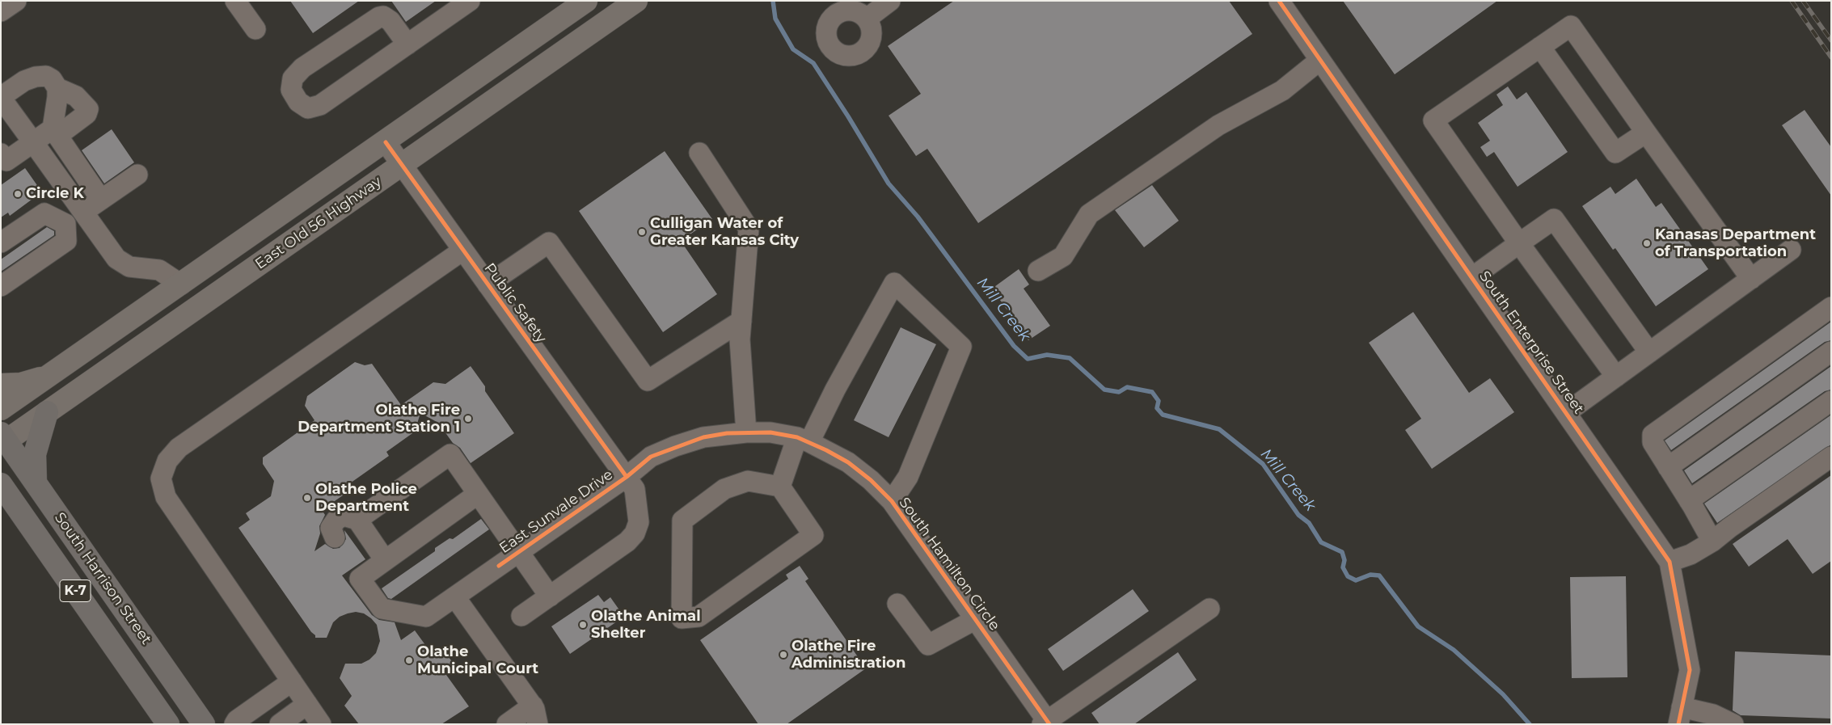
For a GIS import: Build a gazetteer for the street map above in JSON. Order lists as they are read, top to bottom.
{
  "streets": {
    "highway": ["South Harrison Street", "K-7"],
    "main road": ["East Old 56 Highway"],
    "street": [
      "Public Safety",
      "South Enterprise Street",
      "East Sunvale Drive",
      "South Hamilton Circle"
    ]
  },
  "crossings": [
    ["East Old 56 Highway", "Public Safety"],
    ["East Old 56 Highway", "South Harrison Street"],
    ["Public Safety", "East Sunvale Drive"],
    ["Public Safety", "South Hamilton Circle"],
    ["East Sunvale Drive", "South Hamilton Circle"]
  ],
  "water": ["Mill Creek"],
  "places": [
    "Circle K",
    "Culligan Water of Greater Kansas City",
    "Kanasas Department of Transportation",
    "Olathe Fire Department Station 1",
    "Olathe Police Department",
    "Olathe Animal Shelter",
    "Olathe Fire Administration",
    "Olathe Municipal Court"
  ]
}
